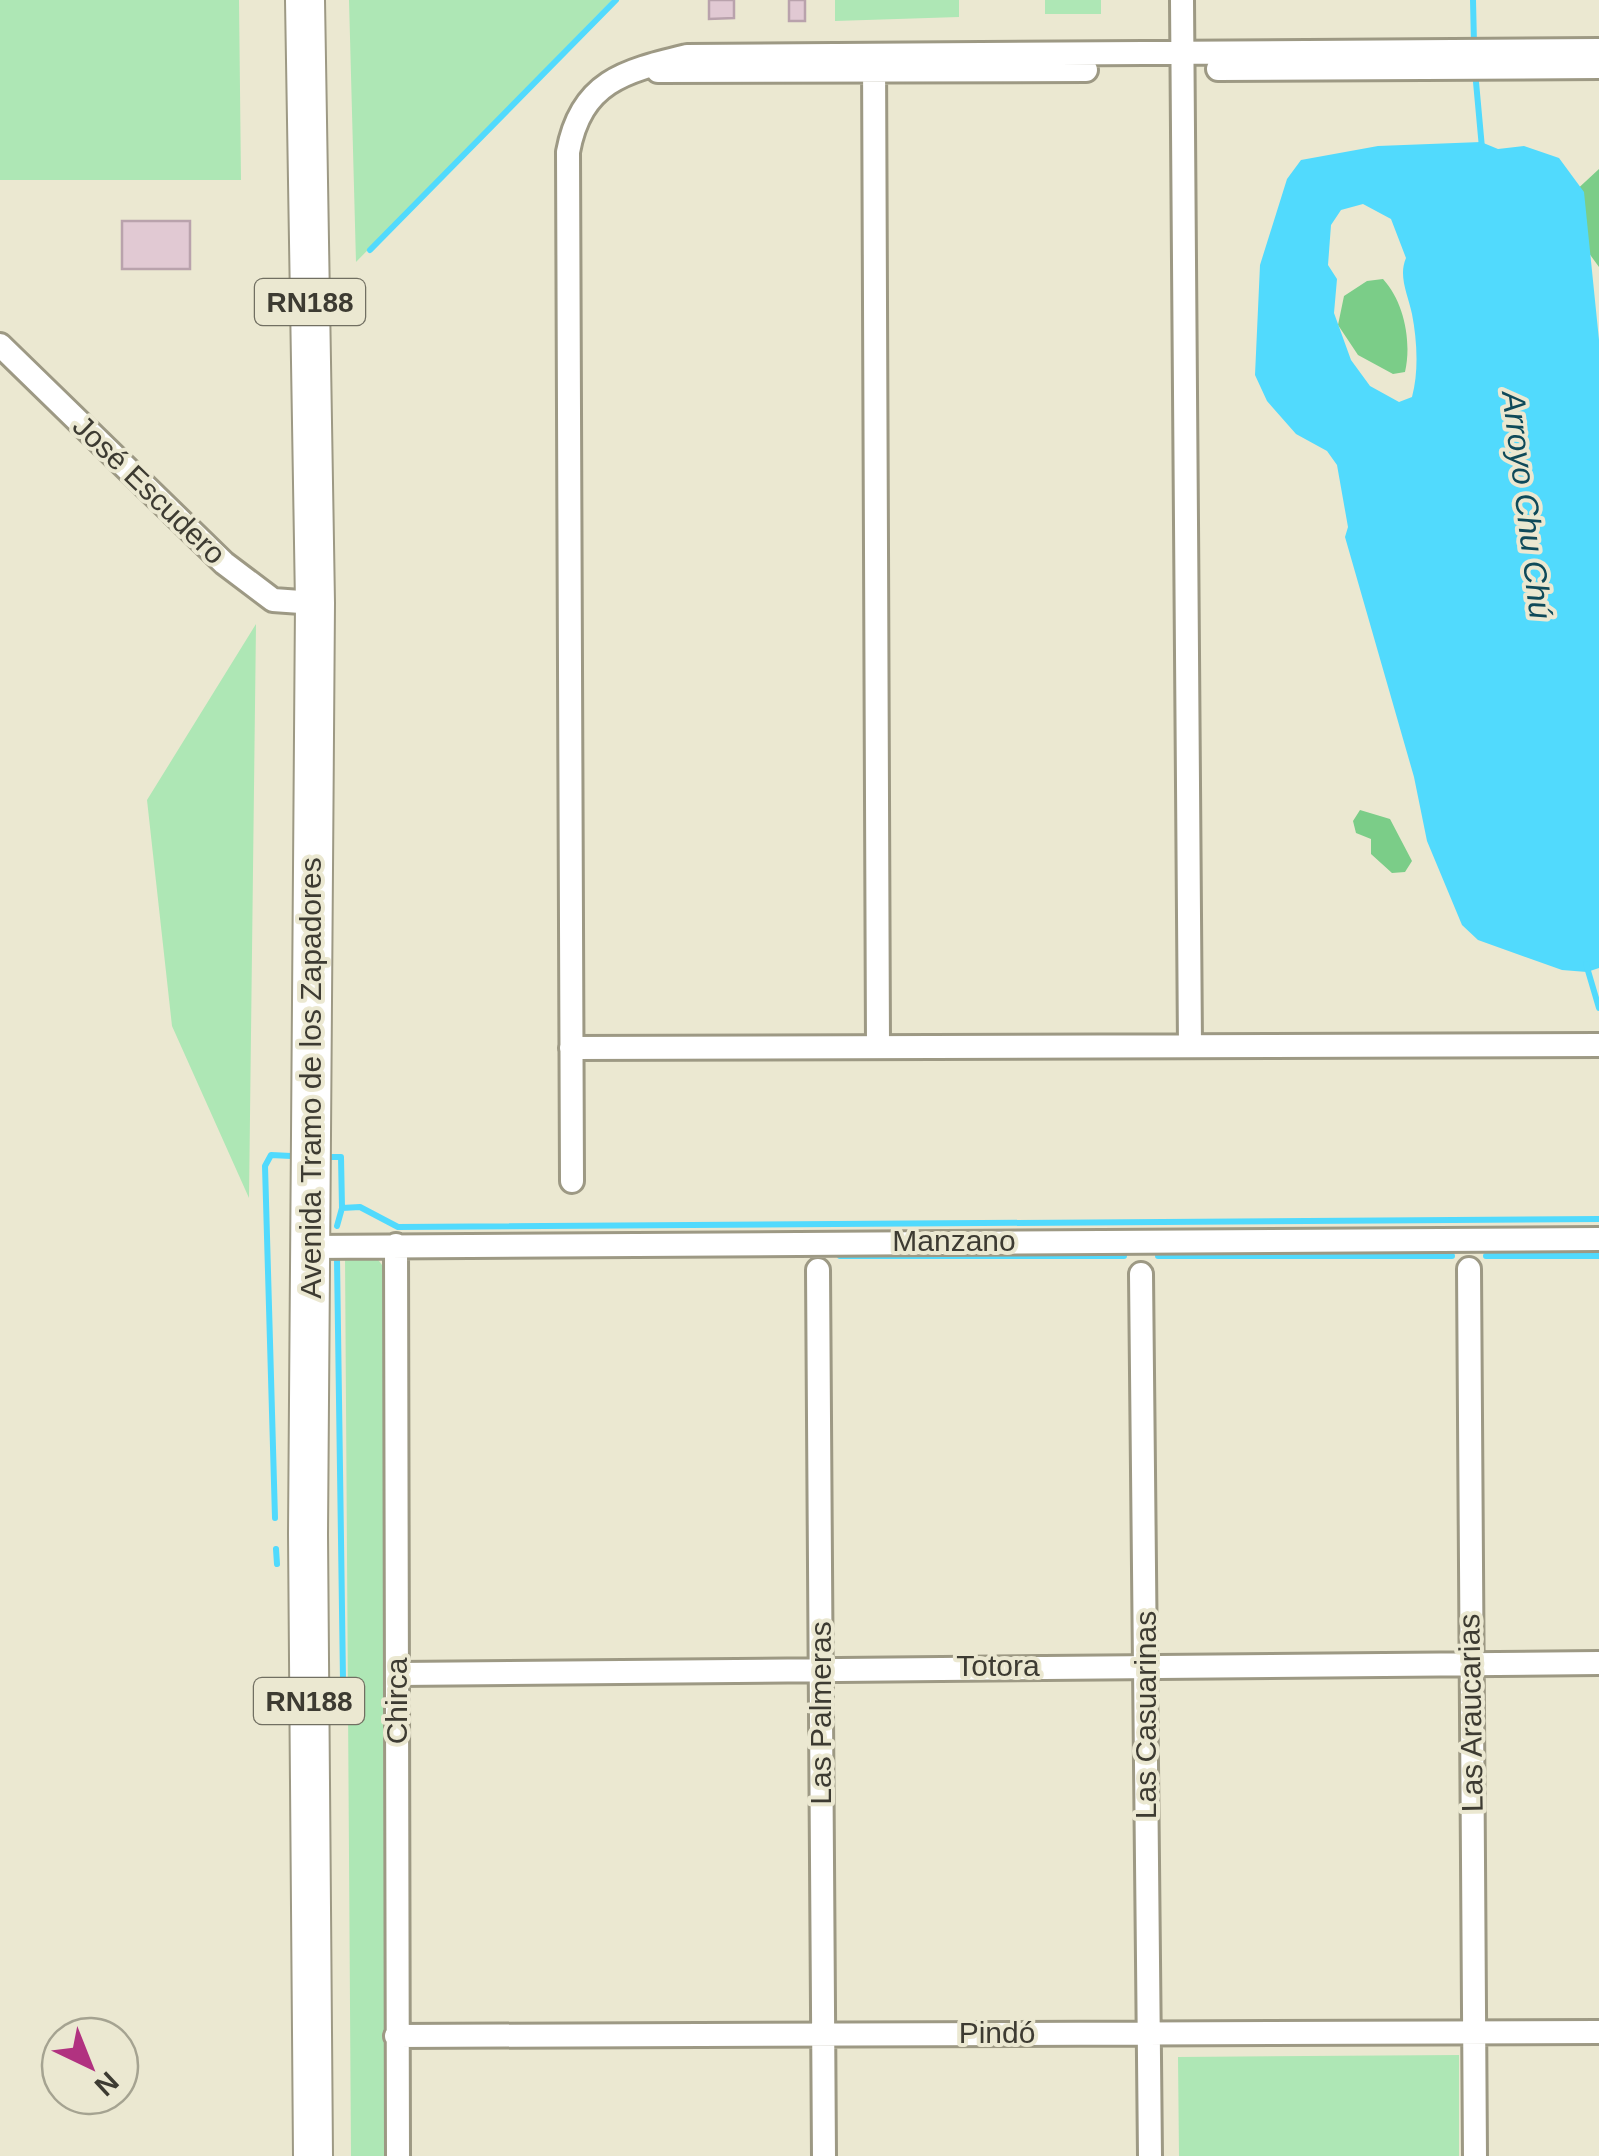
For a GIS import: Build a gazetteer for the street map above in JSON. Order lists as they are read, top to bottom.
{
  "streets": {
    "highway": ["RN188", "Avenida Tramo de los Zapadores"],
    "street": [
      "José Escudero",
      "Manzano",
      "Totora",
      "Chirca",
      "Las Palmeras",
      "Las Araucarias",
      "Las Casuarinas",
      "Pindó"
    ]
  },
  "crossings": [
    ["José Escudero", "Avenida Tramo de los Zapadores"],
    ["Avenida Tramo de los Zapadores", "Manzano"],
    ["Manzano", "Chirca"],
    ["Totora", "Chirca"],
    ["Totora", "Las Palmeras"],
    ["Totora", "Las Araucarias"],
    ["Totora", "Las Casuarinas"],
    ["Chirca", "Pindó"],
    ["Las Palmeras", "Pindó"],
    ["Las Araucarias", "Pindó"],
    ["Las Casuarinas", "Pindó"]
  ],
  "water": ["Arroyo Chu Chú"],
  "north": "bottom right"
}
